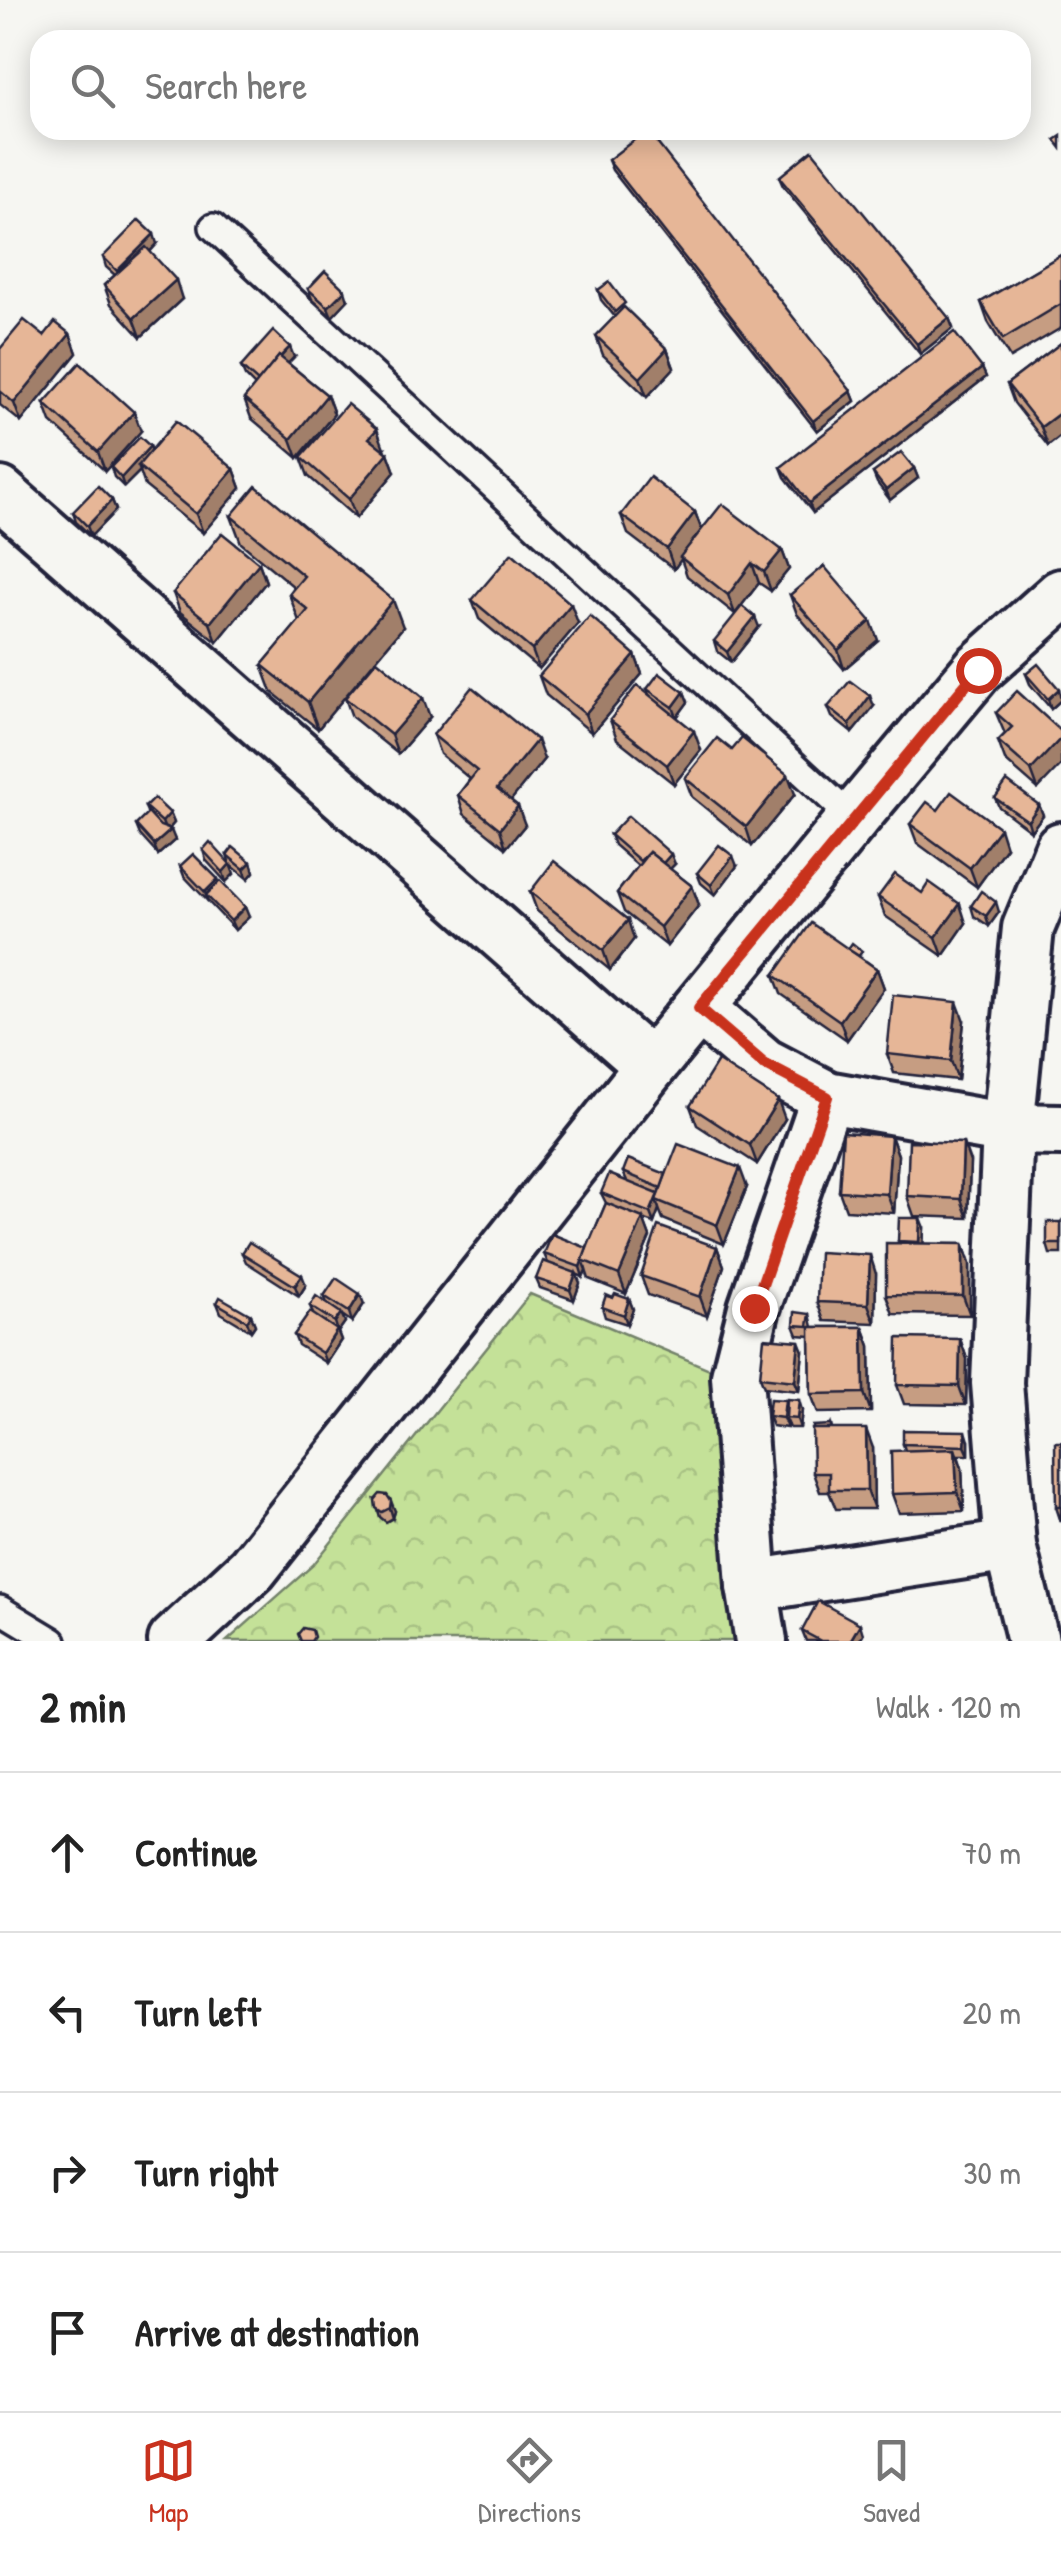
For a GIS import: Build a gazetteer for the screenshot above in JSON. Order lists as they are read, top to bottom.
{
  "page": {
    "search": "Search here",
    "heading": ["2 min", "Walk · 120 m"],
    "list": [
      ["Continue", "70 m"],
      ["Turn left", "20 m"],
      ["Turn right", "30 m"],
      "Arrive at destination"
    ],
    "nav": ["Map", "Directions", "Saved"]
  }
}
